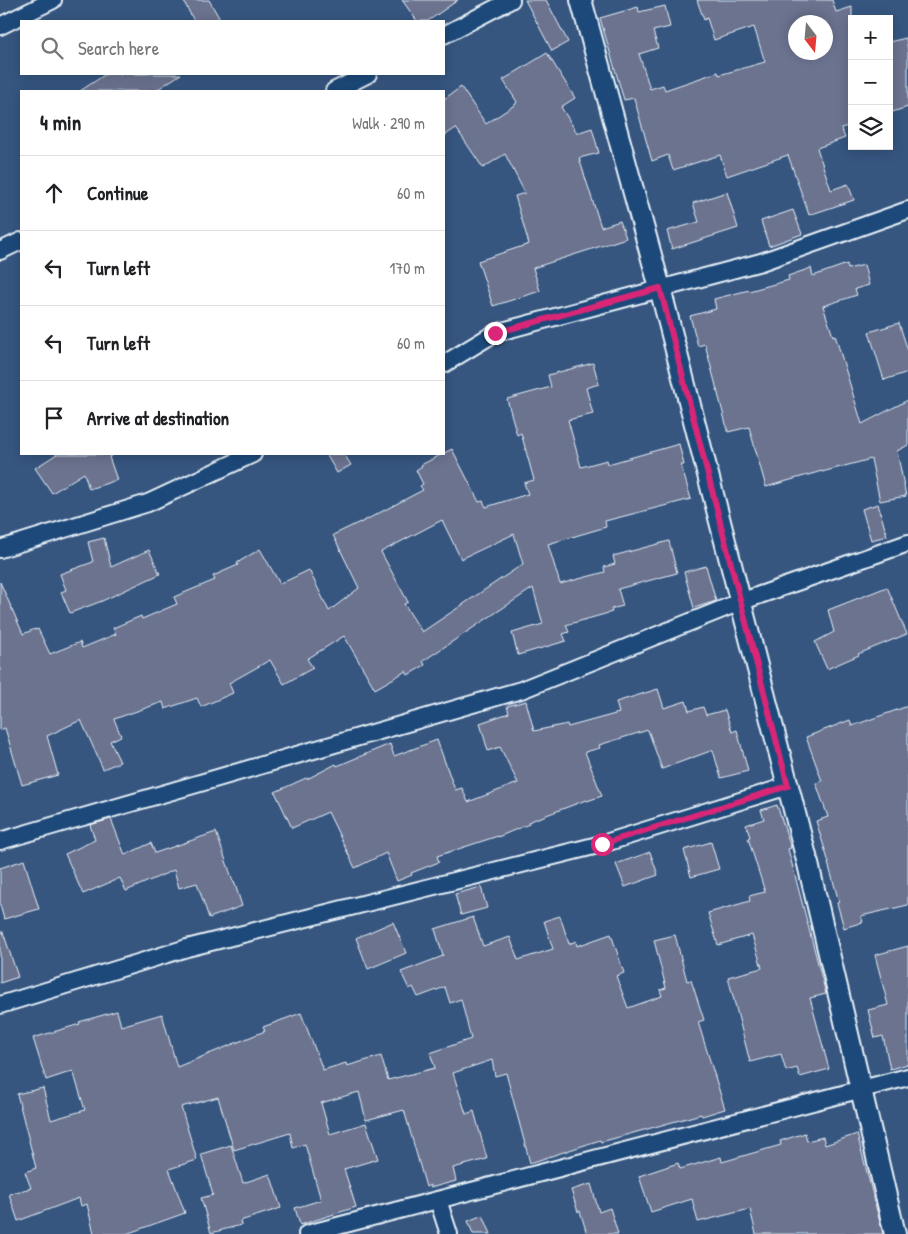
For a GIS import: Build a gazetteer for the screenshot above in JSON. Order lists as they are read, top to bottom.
{
  "north": "bottom",
  "page": {
    "map_buttons": ["+", "−"],
    "search": "Search here",
    "heading": ["4 min", "Walk · 290 m"],
    "list": [
      ["Continue", "60 m"],
      ["Turn left", "170 m"],
      ["Turn left", "60 m"],
      "Arrive at destination"
    ]
  }
}
